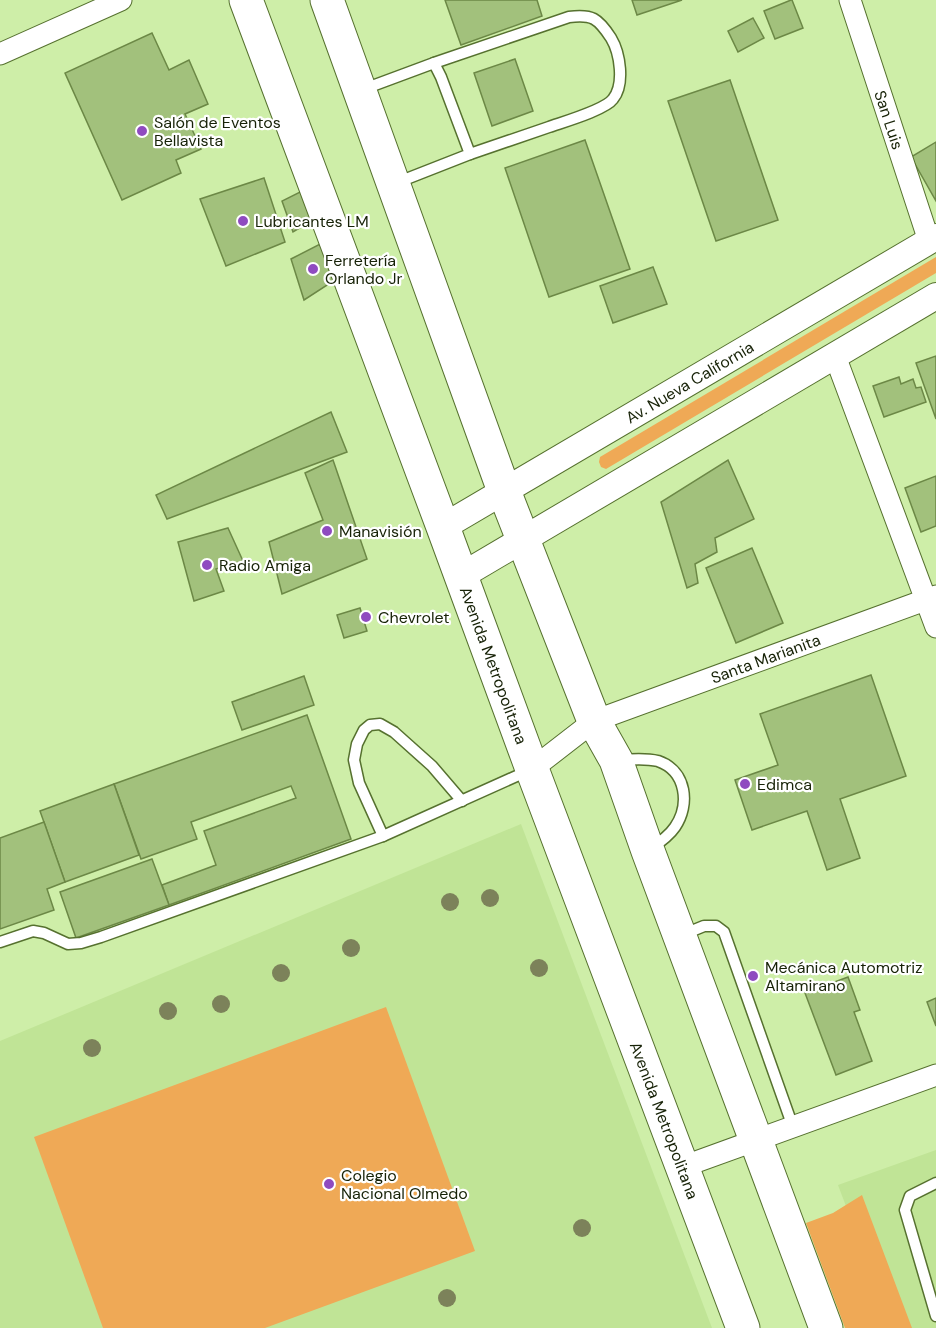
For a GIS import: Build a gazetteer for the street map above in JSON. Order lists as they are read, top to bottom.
{
  "streets": {
    "highway": ["Avenida Metropolitana"],
    "street": ["San Luis", "Av. Nueva California", "Santa Marianita"]
  },
  "crossings": [
    ["San Luis", "Av. Nueva California"],
    ["Av. Nueva California", "Avenida Metropolitana"],
    ["Santa Marianita", "Avenida Metropolitana"]
  ],
  "places": [
    "Salón de Eventos Bellavista",
    "Lubricantes LM",
    "Ferretería Orlando Jr",
    "Manavisión",
    "Radio Amiga",
    "Chevrolet",
    "Edimca",
    "Mecánica Automotriz Altamirano",
    "Colegio Nacional Olmedo"
  ]
}
